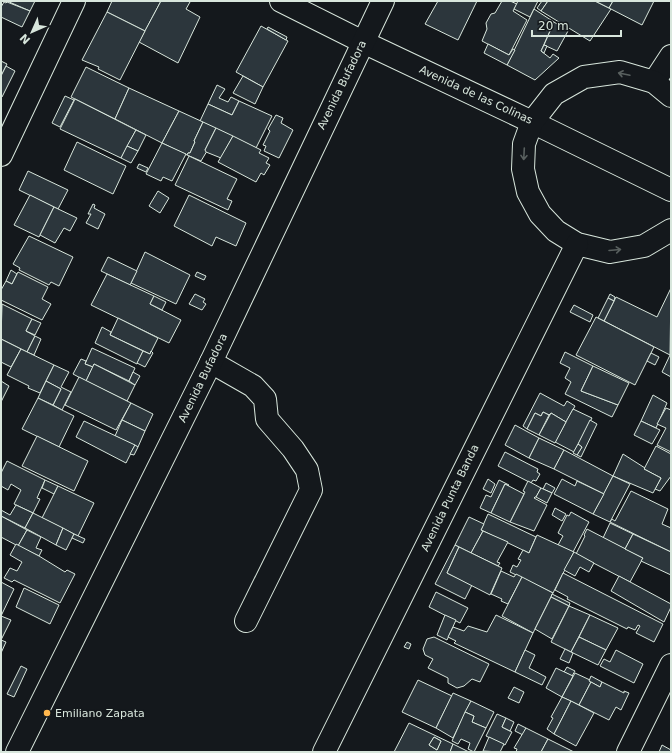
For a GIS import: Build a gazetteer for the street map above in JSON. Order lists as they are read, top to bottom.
{
  "streets": {
    "street": ["Avenida Bufadora", "Avenida de las Colinas", "Avenida Punta Banda"]
  },
  "crossings": [
    ["Avenida Bufadora", "Avenida de las Colinas"]
  ],
  "places": ["Emiliano Zapata"],
  "scale_bar": "20 m",
  "north": "bottom left"
}
